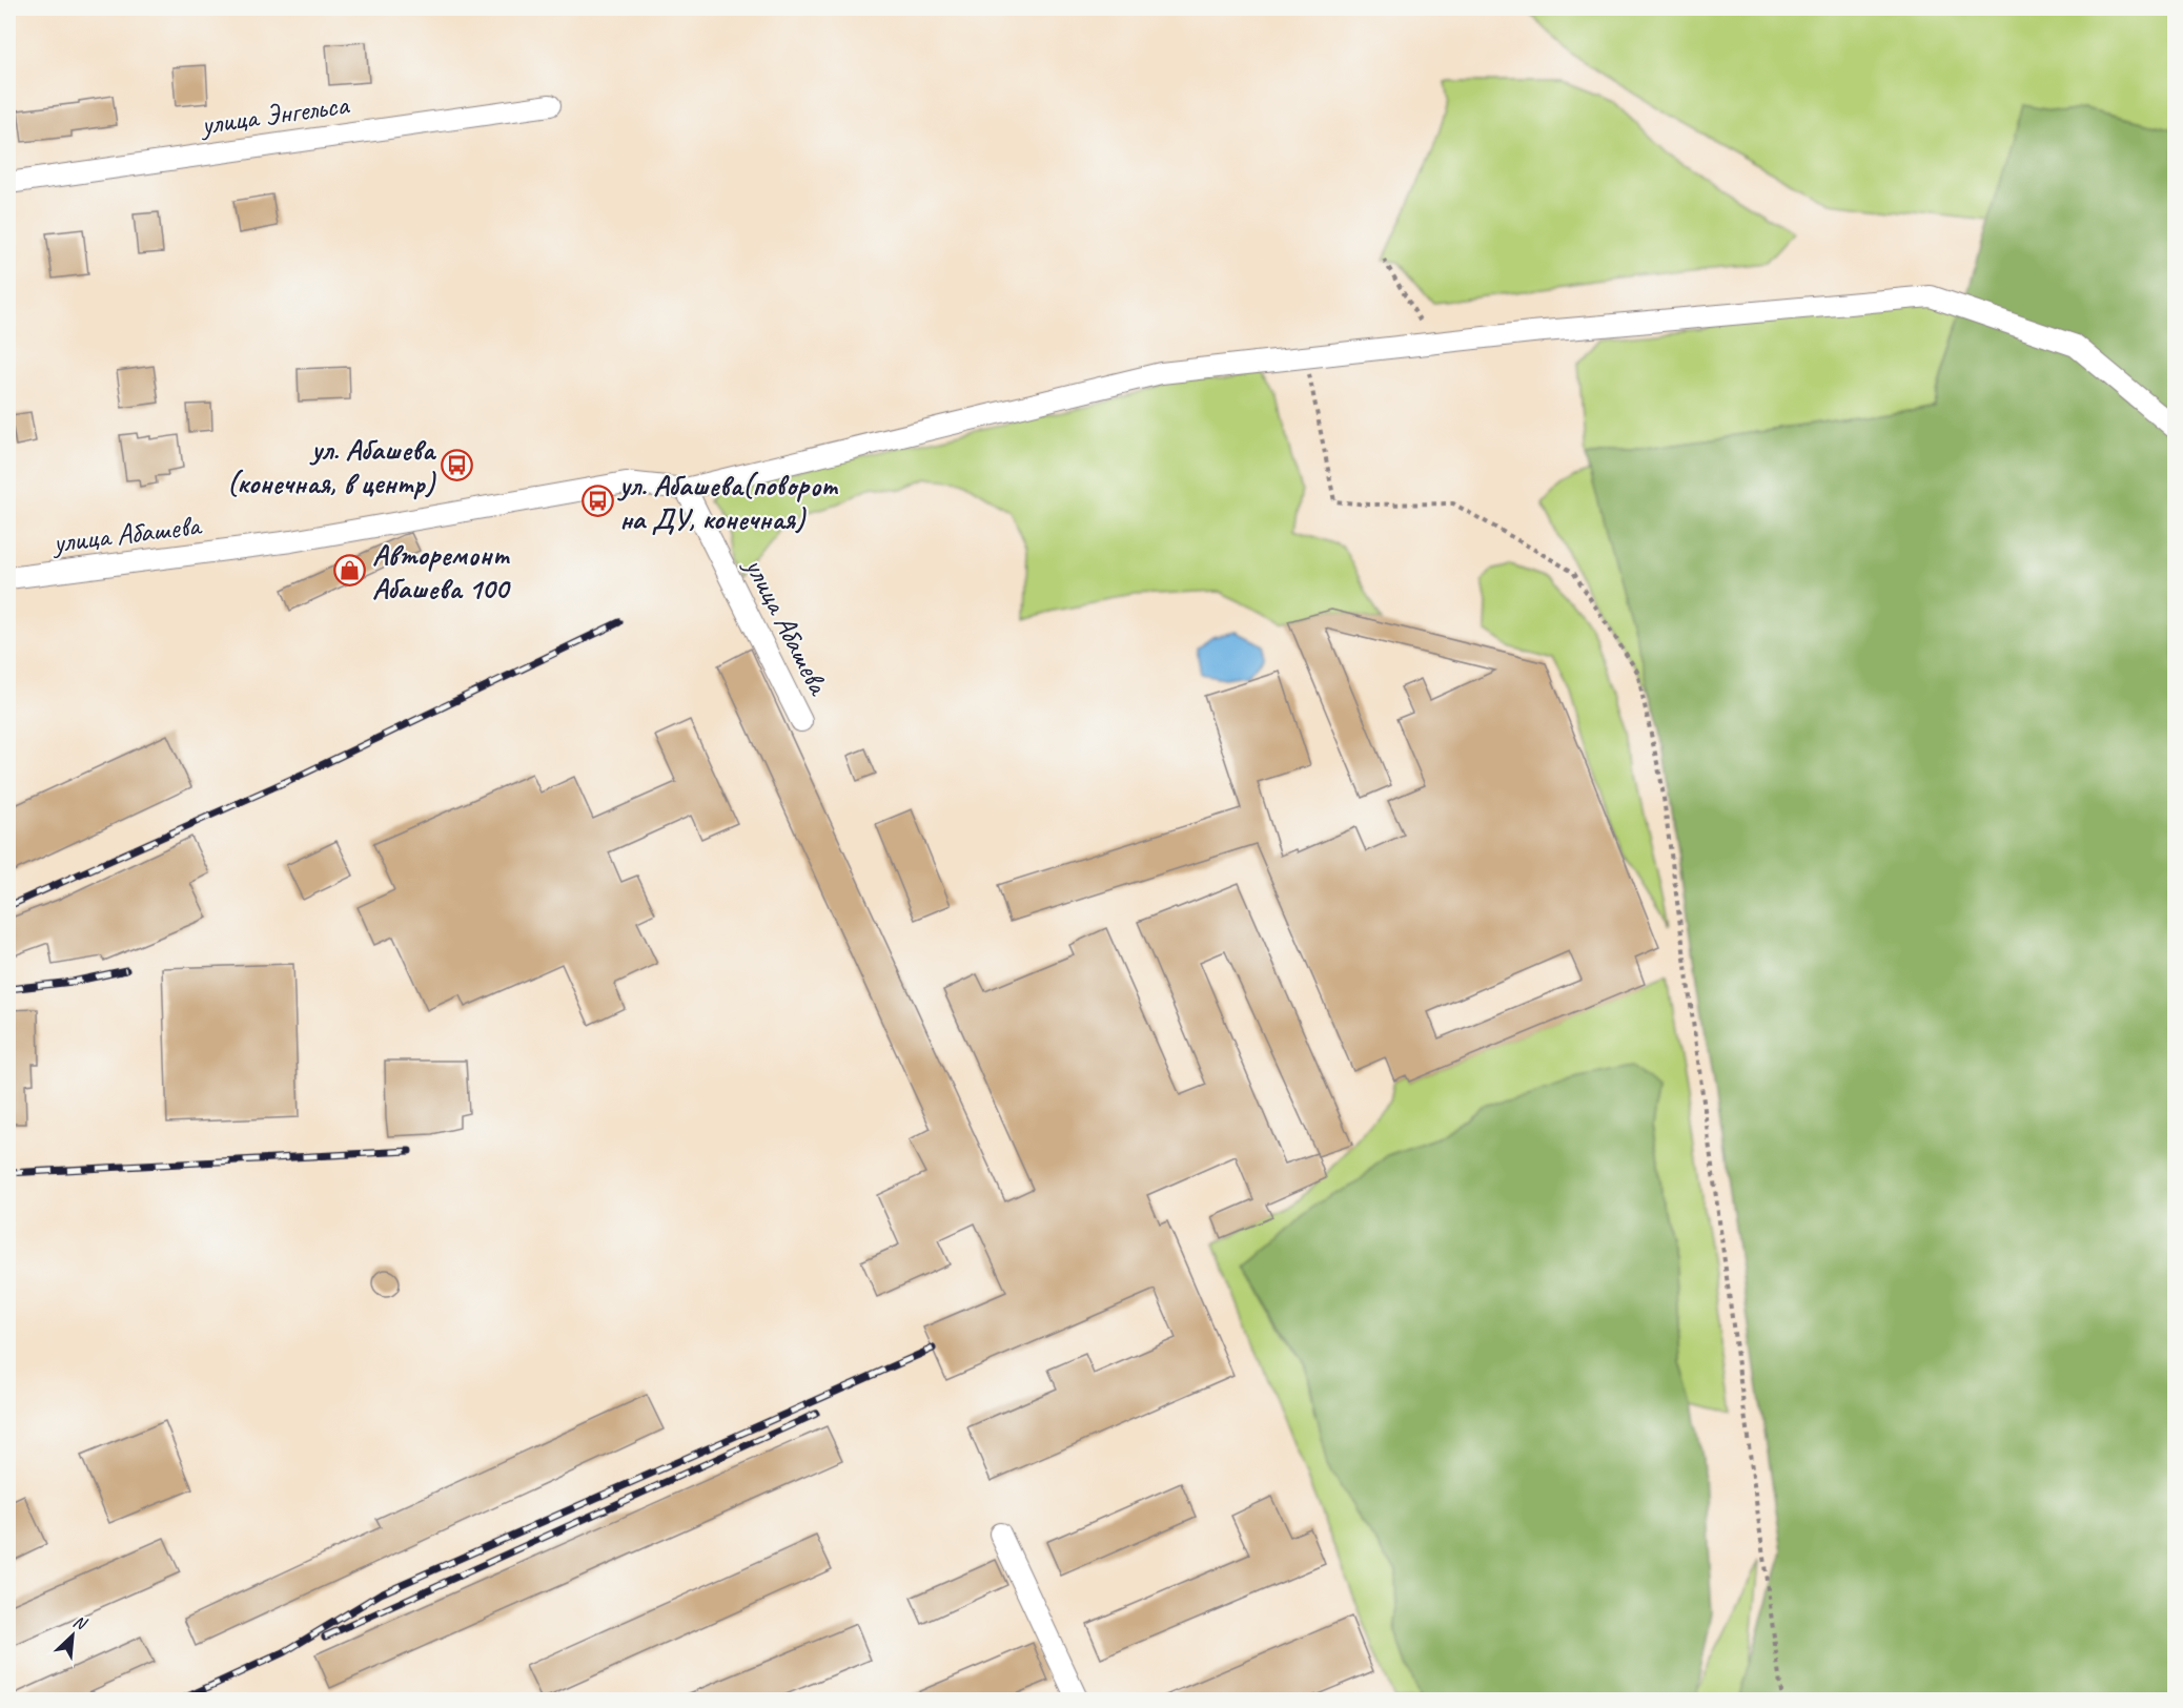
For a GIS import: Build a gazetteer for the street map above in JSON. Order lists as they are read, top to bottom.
{
  "streets": {
    "street": ["улица Энгельса", "улица Абашева"]
  },
  "places": {
    "bus stop": ["ул. Абашева (конечная, в центр)", "ул. Абашева(поворот на ДУ, конечная)"],
    "shop": ["Авторемонт Абашева 100"]
  },
  "north": "top right"
}
